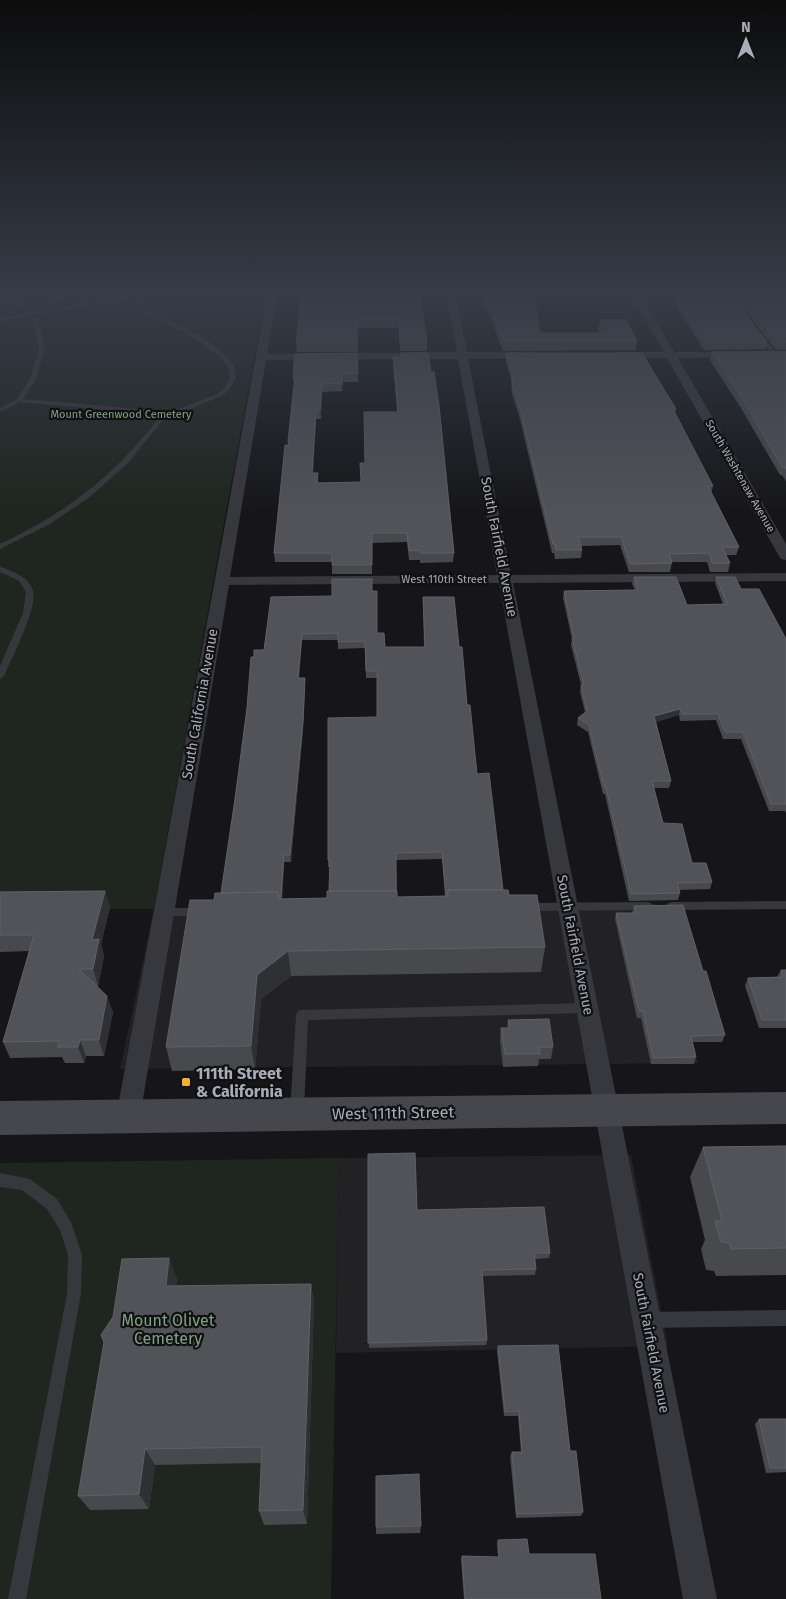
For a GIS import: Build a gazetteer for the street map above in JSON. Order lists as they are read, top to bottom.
{
  "streets": {
    "main road": ["West 111th Street"],
    "street": [
      "South Washtenaw Avenue",
      "South Fairfield Avenue",
      "West 110th Street",
      "South California Avenue"
    ]
  },
  "crossings": [
    ["South Fairfield Avenue", "West 110th Street"],
    ["South Fairfield Avenue", "West 111th Street"],
    ["West 110th Street", "South California Avenue"],
    ["South California Avenue", "West 111th Street"]
  ],
  "parks": ["Mount Greenwood Cemetery", "Mount Olivet Cemetery"],
  "places": {
    "transit": ["111th Street & California"]
  },
  "north": "top"
}
